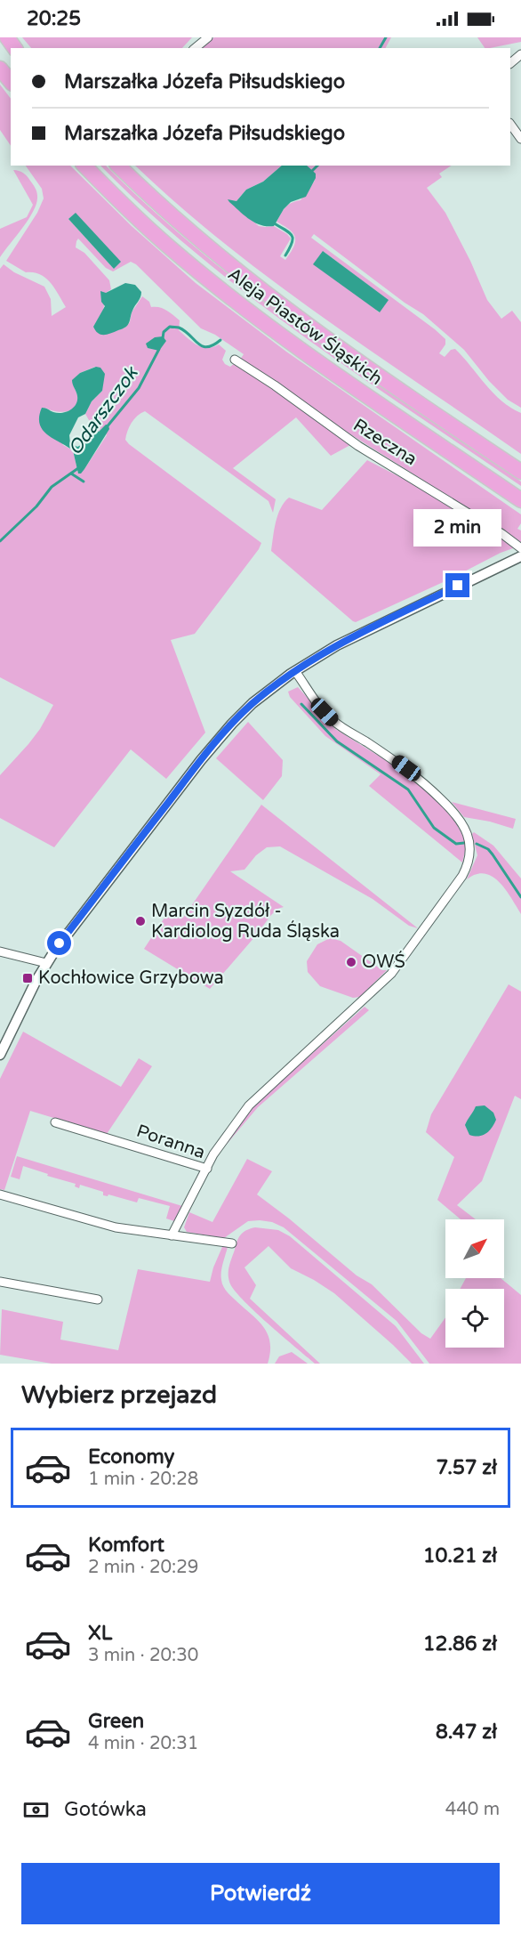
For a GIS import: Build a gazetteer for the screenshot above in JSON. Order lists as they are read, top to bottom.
{
  "streets": {
    "highway": ["Aleja Piastów Śląskich"],
    "street": ["Rzeczna", "Poranna"]
  },
  "water": ["Odarszczok"],
  "places": {
    "other": ["Marcin Syzdół - Kardiolog Ruda Śląska", "OWŚ"],
    "transit": ["Kochłowice Grzybowa"]
  },
  "north": "top right",
  "page": {
    "status": "20:25",
    "banner": ["Marszałka Józefa Piłsudskiego", "Marszałka Józefa Piłsudskiego"],
    "bubble": "2 min",
    "heading": "Wybierz przejazd",
    "list": [
      {
        "name": "Economy",
        "note": "1 min · 20:28",
        "value": "7.57 zł"
      },
      {
        "name": "Komfort",
        "note": "2 min · 20:29",
        "value": "10.21 zł"
      },
      {
        "name": "XL",
        "note": "3 min · 20:30",
        "value": "12.86 zł"
      },
      {
        "name": "Green",
        "note": "4 min · 20:31",
        "value": "8.47 zł"
      }
    ],
    "pay": ["Gotówka", "440 m"],
    "buttons": "Potwierdź"
  }
}
